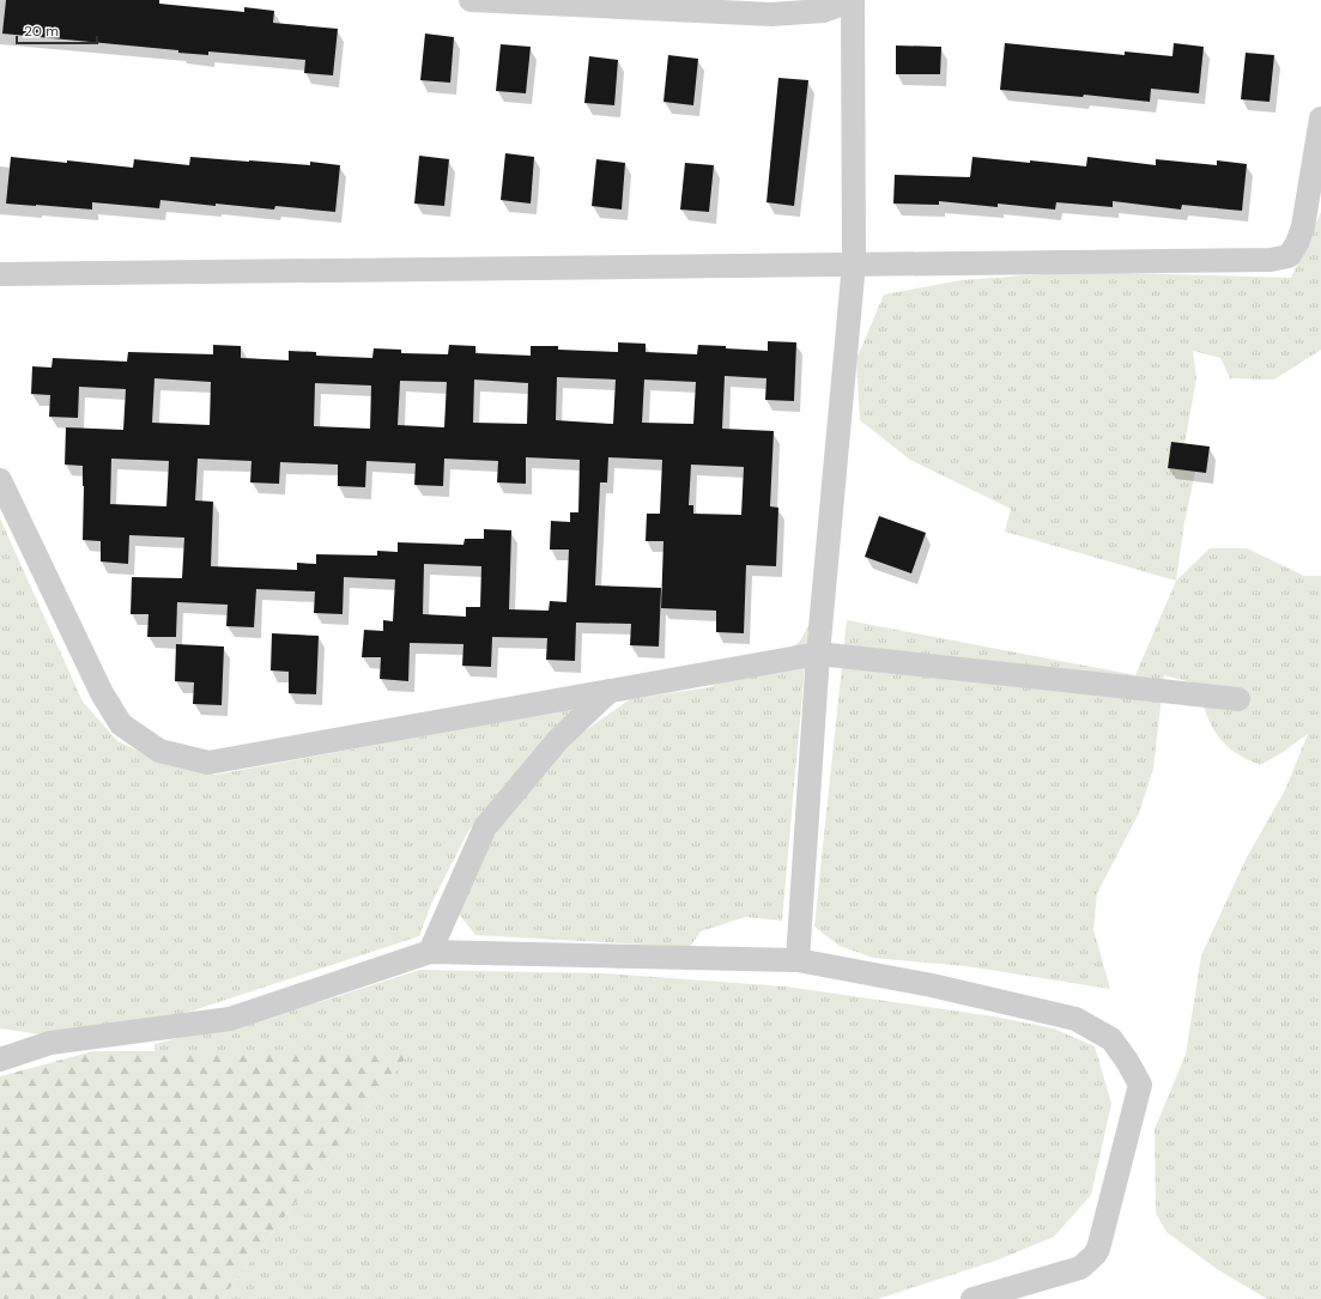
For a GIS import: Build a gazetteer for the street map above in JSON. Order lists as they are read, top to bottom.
{
  "scale_bar": "20 m"
}
